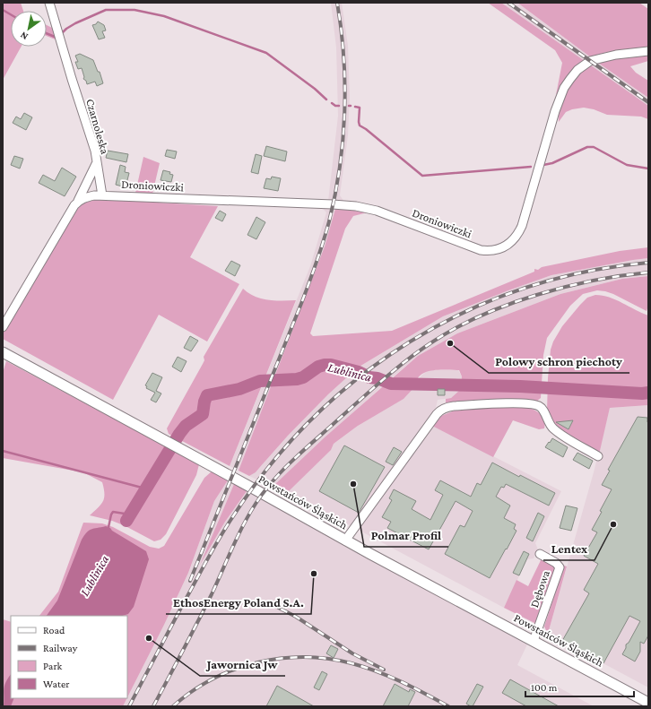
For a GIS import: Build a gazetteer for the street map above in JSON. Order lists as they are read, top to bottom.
{
  "streets": {
    "main road": ["Powstańców Śląskich"],
    "street": ["Czarnoleska", "Droniowiczki", "Dębowa"]
  },
  "crossings": [
    ["Czarnoleska", "Droniowiczki"],
    ["Powstańców Śląskich", "Dębowa"]
  ],
  "water": ["Lublinica"],
  "places": [
    "Polowy schron piechoty",
    "Polmar Profil",
    "Lentex",
    "EthosEnergy Poland S.A.",
    "Jawornica Jw"
  ],
  "legend": [
    "Road",
    "Railway",
    "Park",
    "Water"
  ],
  "scale_bar": "100 m",
  "north": "bottom left"
}
